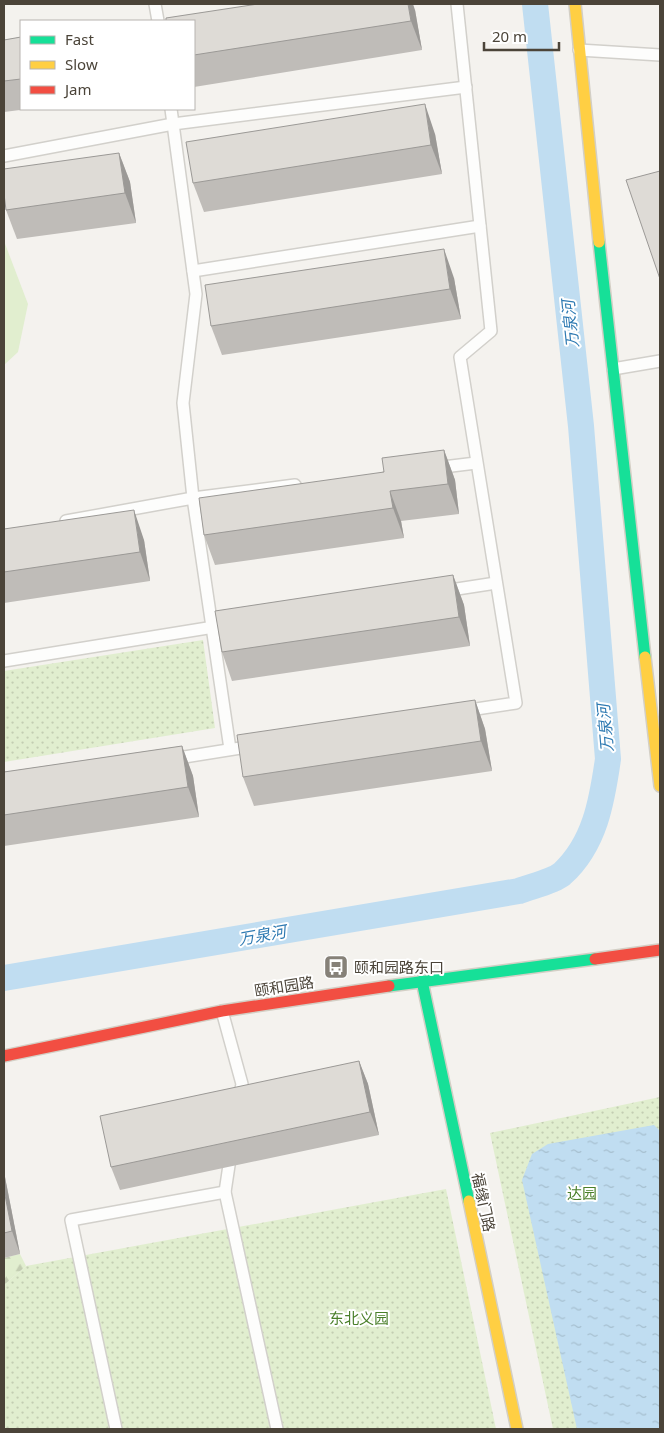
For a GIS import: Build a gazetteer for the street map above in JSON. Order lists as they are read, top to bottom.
{
  "streets": {
    "street": ["颐和园路", "福缘门路"]
  },
  "crossings": [
    ["颐和园路", "福缘门路"]
  ],
  "water": ["万泉河"],
  "parks": ["达园", "东北义园"],
  "places": {
    "bus stop": ["颐和园路东口"]
  },
  "legend": ["Fast", "Slow", "Jam"],
  "scale_bar": "20 m"
}
